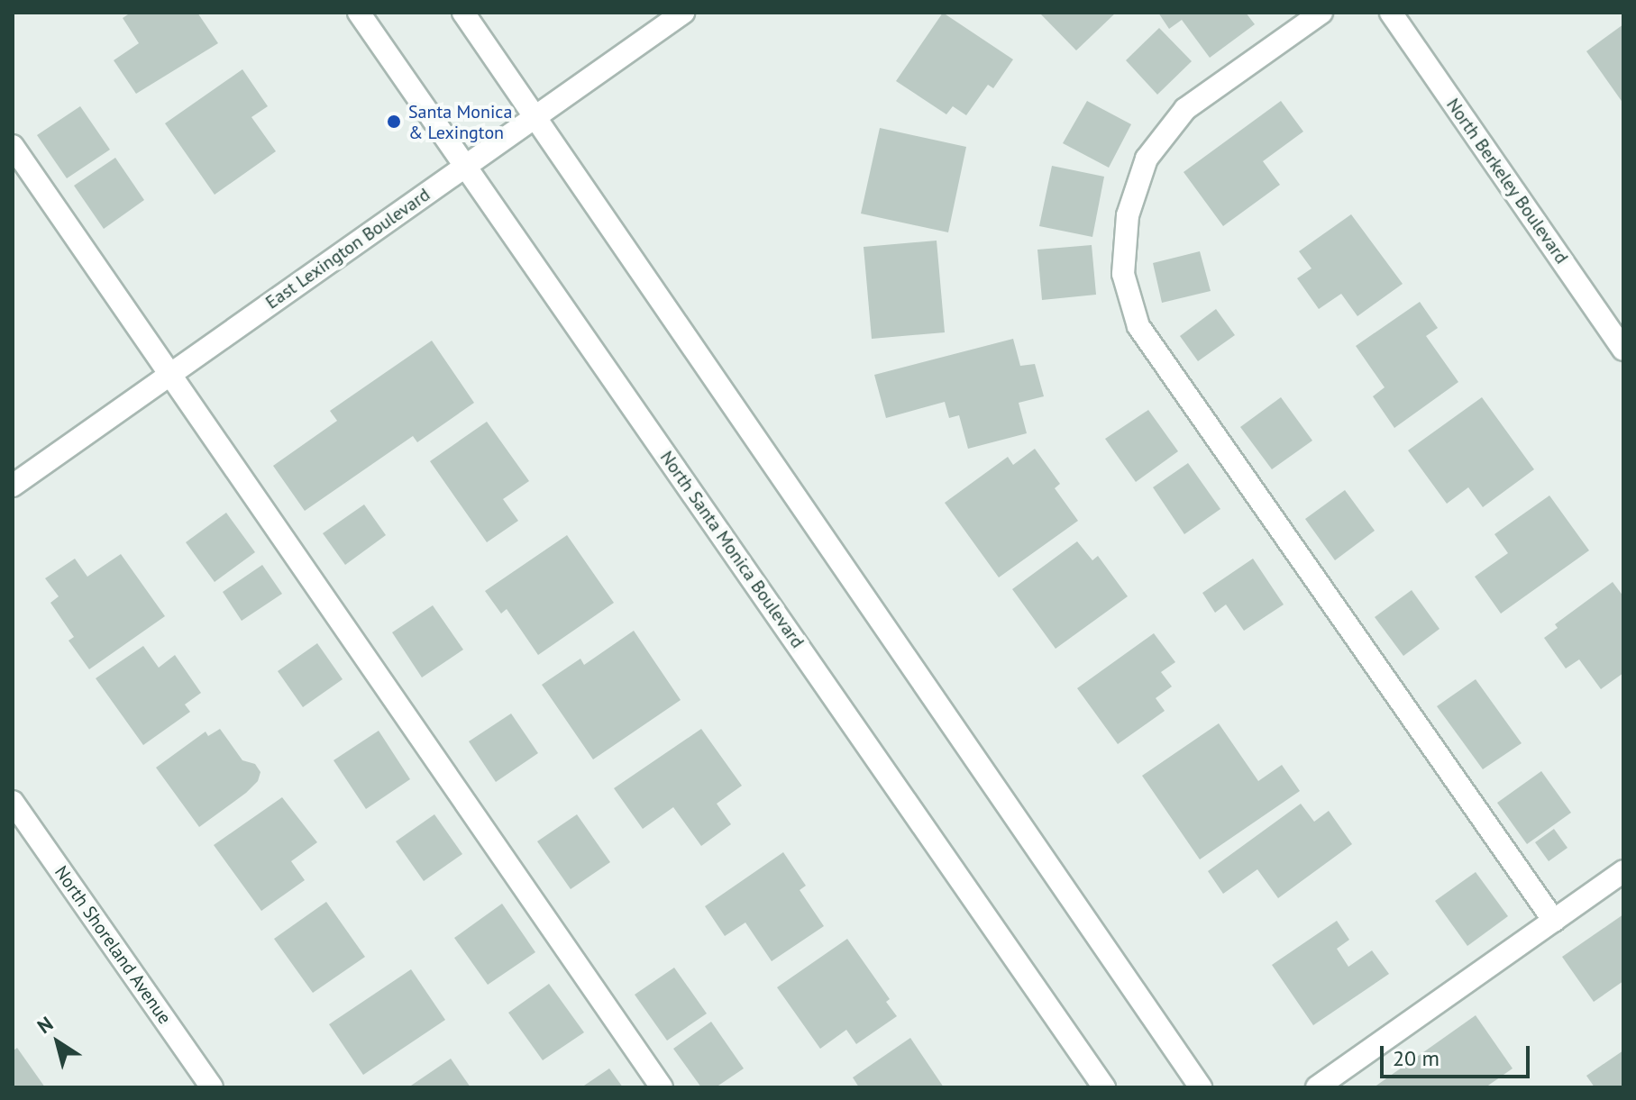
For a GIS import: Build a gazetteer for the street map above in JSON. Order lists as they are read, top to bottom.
{
  "streets": {
    "street": [
      "North Berkeley Boulevard",
      "East Lexington Boulevard",
      "North Santa Monica Boulevard",
      "North Shoreland Avenue"
    ]
  },
  "crossings": [
    ["East Lexington Boulevard", "North Santa Monica Boulevard"]
  ],
  "places": ["Santa Monica & Lexington"],
  "scale_bar": "20 m",
  "north": "top left"
}
